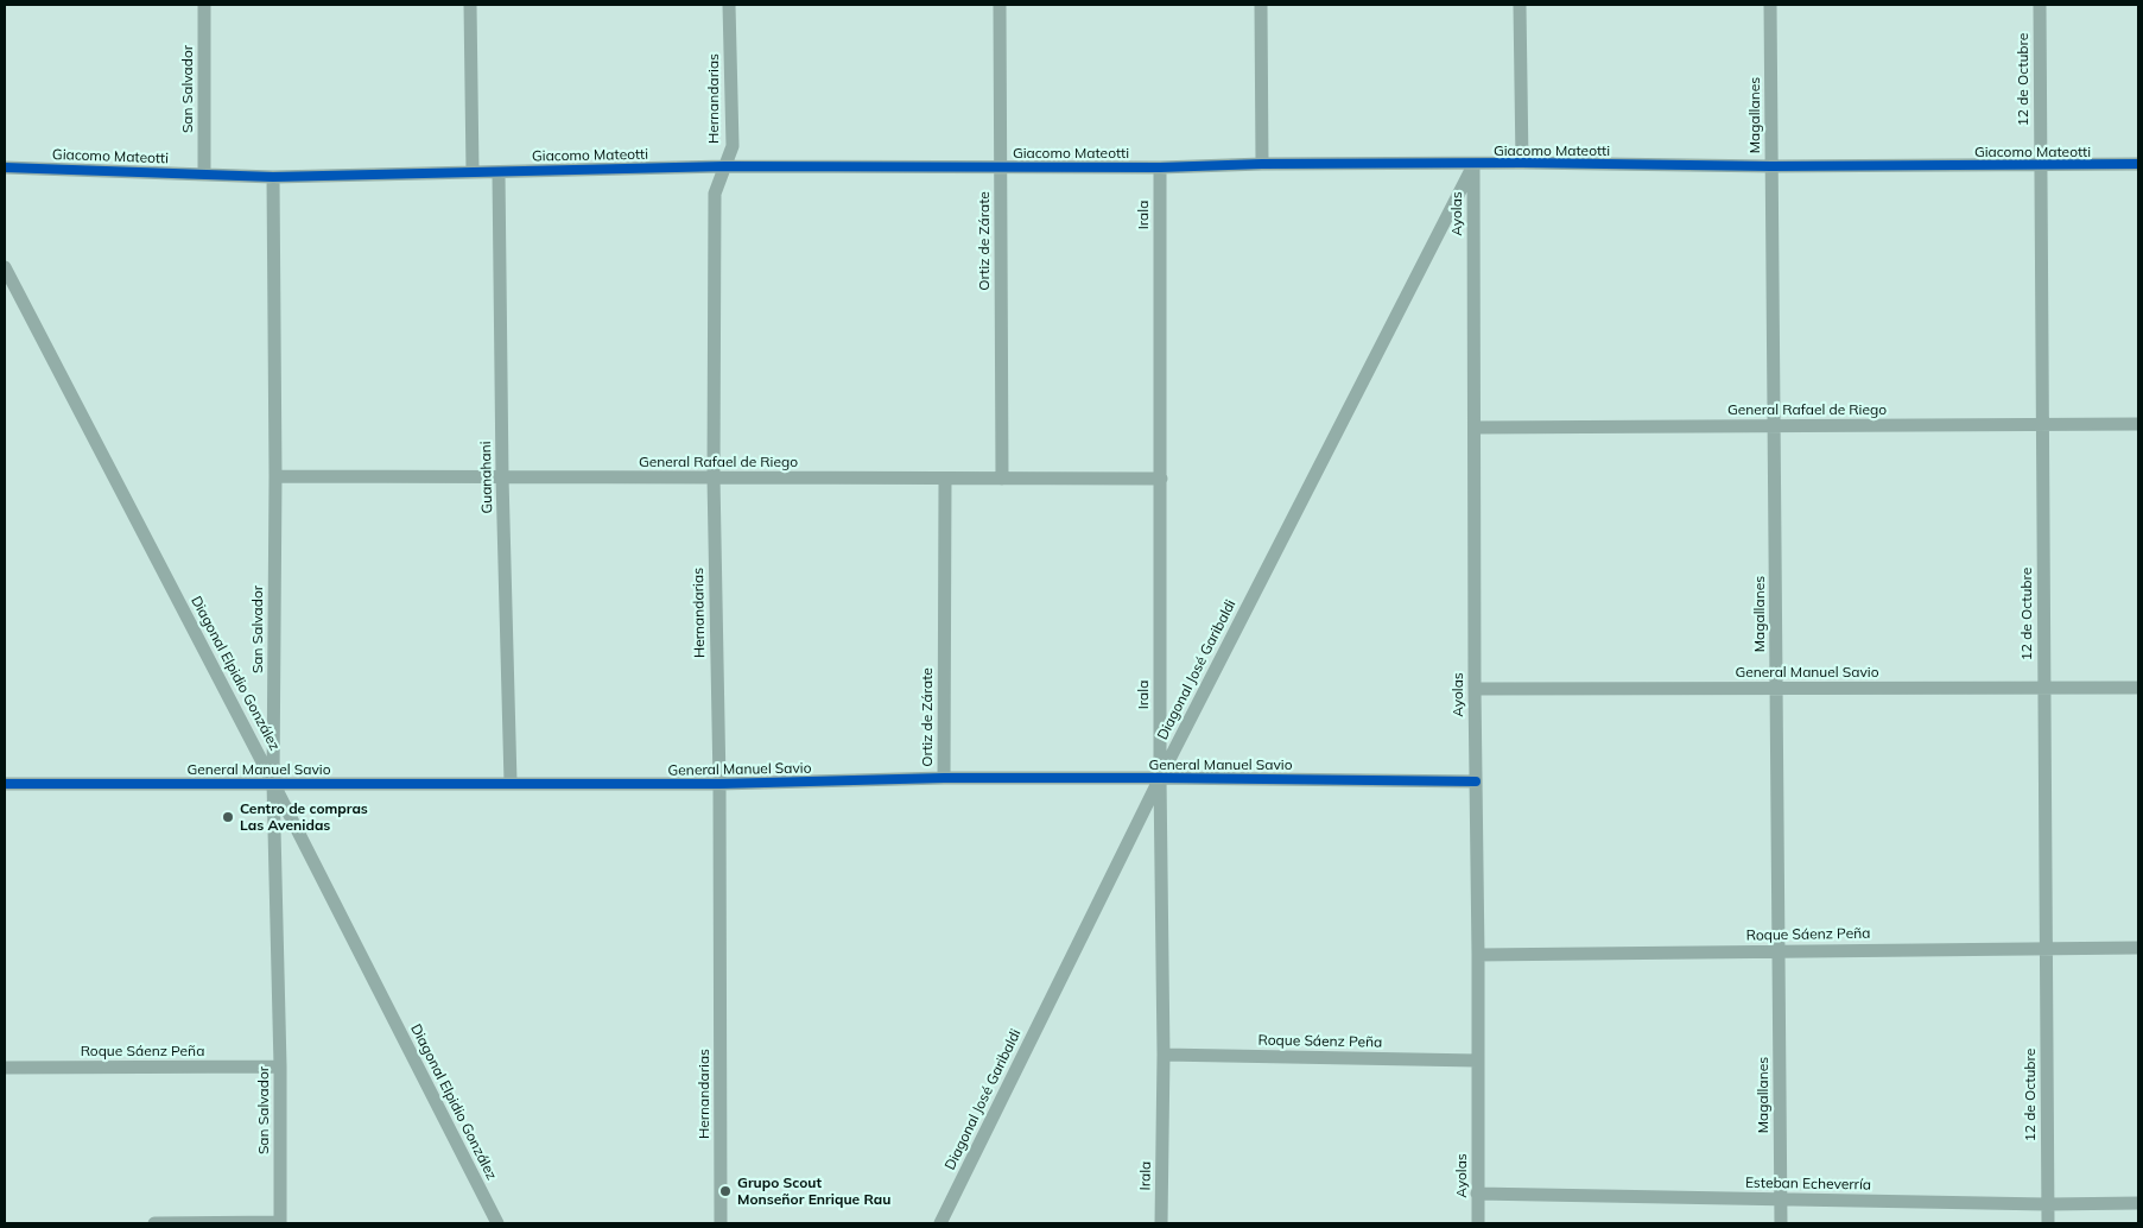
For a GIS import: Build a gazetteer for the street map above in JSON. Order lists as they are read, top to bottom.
{
  "streets": {
    "street": [
      "12 de Octubre",
      "San Salvador",
      "Hernandarias",
      "Magallanes",
      "Giacomo Mateotti",
      "Ayolas",
      "Irala",
      "Ortiz de Zárate",
      "General Rafael de Riego",
      "Guanahani",
      "Diagonal José Garibaldi",
      "General Manuel Savio",
      "Diagonal Elpidio González",
      "Roque Sáenz Peña",
      "Esteban Echeverría"
    ]
  },
  "crossings": [
    ["12 de Octubre", "Giacomo Mateotti"],
    ["12 de Octubre", "General Rafael de Riego"],
    ["12 de Octubre", "General Manuel Savio"],
    ["12 de Octubre", "Roque Sáenz Peña"],
    ["12 de Octubre", "Esteban Echeverría"],
    ["San Salvador", "Giacomo Mateotti"],
    ["San Salvador", "General Rafael de Riego"],
    ["San Salvador", "General Manuel Savio"],
    ["San Salvador", "Diagonal Elpidio González"],
    ["San Salvador", "Roque Sáenz Peña"],
    ["Hernandarias", "Giacomo Mateotti"],
    ["Hernandarias", "General Rafael de Riego"],
    ["Hernandarias", "General Manuel Savio"],
    ["Magallanes", "Giacomo Mateotti"],
    ["Magallanes", "General Rafael de Riego"],
    ["Magallanes", "General Manuel Savio"],
    ["Magallanes", "Roque Sáenz Peña"],
    ["Magallanes", "Esteban Echeverría"],
    ["Giacomo Mateotti", "Ayolas"],
    ["Giacomo Mateotti", "Irala"],
    ["Giacomo Mateotti", "Ortiz de Zárate"],
    ["Giacomo Mateotti", "Guanahani"],
    ["Giacomo Mateotti", "Diagonal José Garibaldi"],
    ["Ayolas", "General Rafael de Riego"],
    ["Ayolas", "Diagonal José Garibaldi"],
    ["Ayolas", "General Manuel Savio"],
    ["Ayolas", "Roque Sáenz Peña"],
    ["Ayolas", "Esteban Echeverría"],
    ["Irala", "General Rafael de Riego"],
    ["Irala", "Diagonal José Garibaldi"],
    ["Irala", "General Manuel Savio"],
    ["Irala", "Roque Sáenz Peña"],
    ["Ortiz de Zárate", "General Rafael de Riego"],
    ["Ortiz de Zárate", "General Manuel Savio"],
    ["General Rafael de Riego", "Guanahani"],
    ["Guanahani", "General Manuel Savio"],
    ["Diagonal José Garibaldi", "General Manuel Savio"],
    ["General Manuel Savio", "Diagonal Elpidio González"]
  ],
  "places": ["Centro de compras Las Avenidas", "Grupo Scout Monseñor Enrique Rau"]
}
